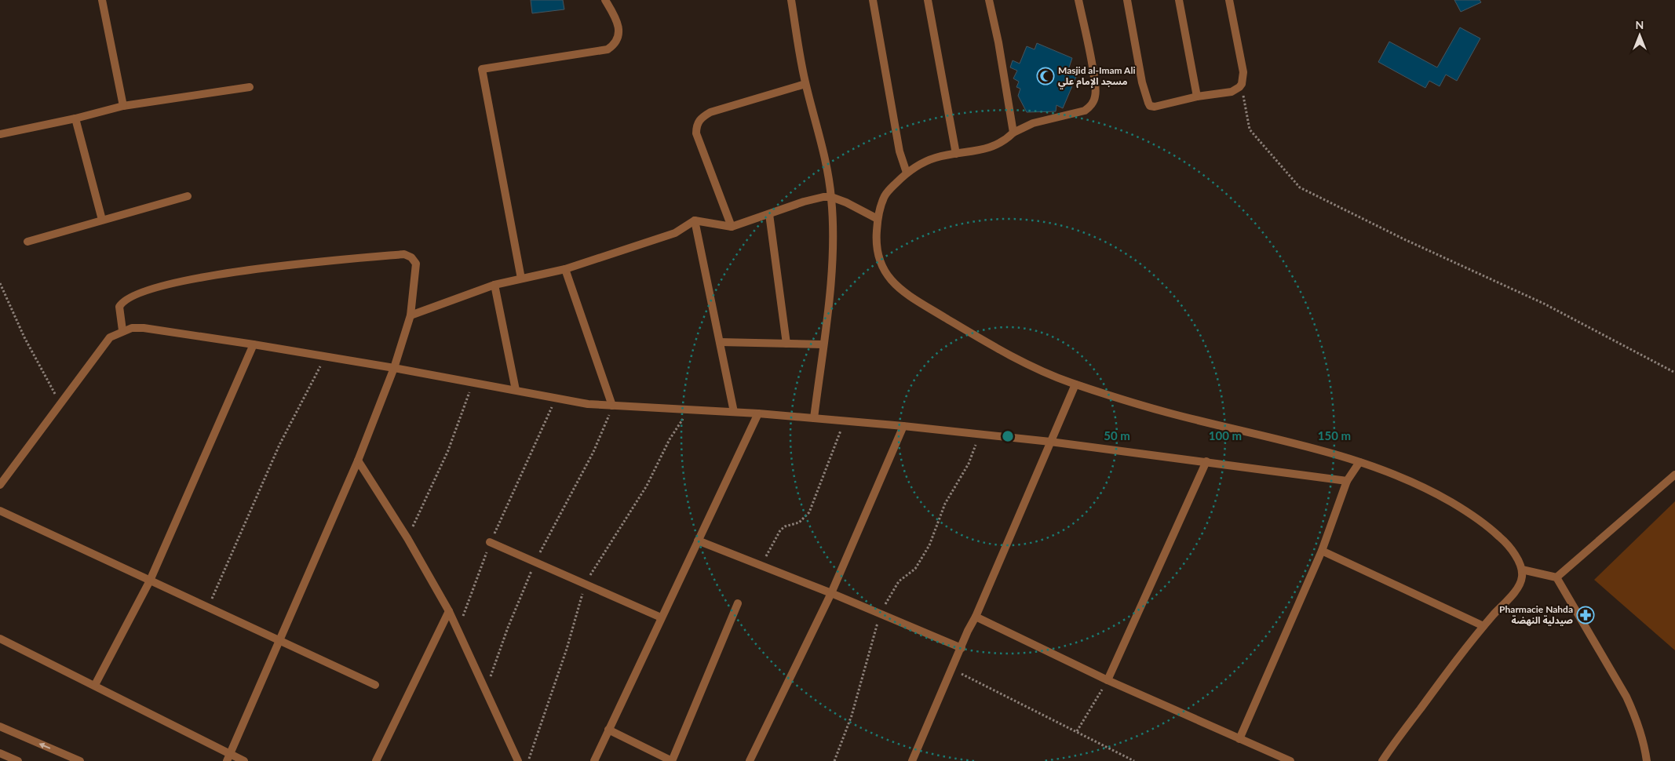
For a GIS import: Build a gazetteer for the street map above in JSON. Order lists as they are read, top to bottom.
{
  "places": {
    "mosque": ["Masjid al-Imam Ali مسجد الإمام علي"],
    "pharmacy": ["Pharmacie Nahda صيدلية النهضة"]
  },
  "north": "top",
  "rings": ["50 m", "100 m", "150 m"]
}
